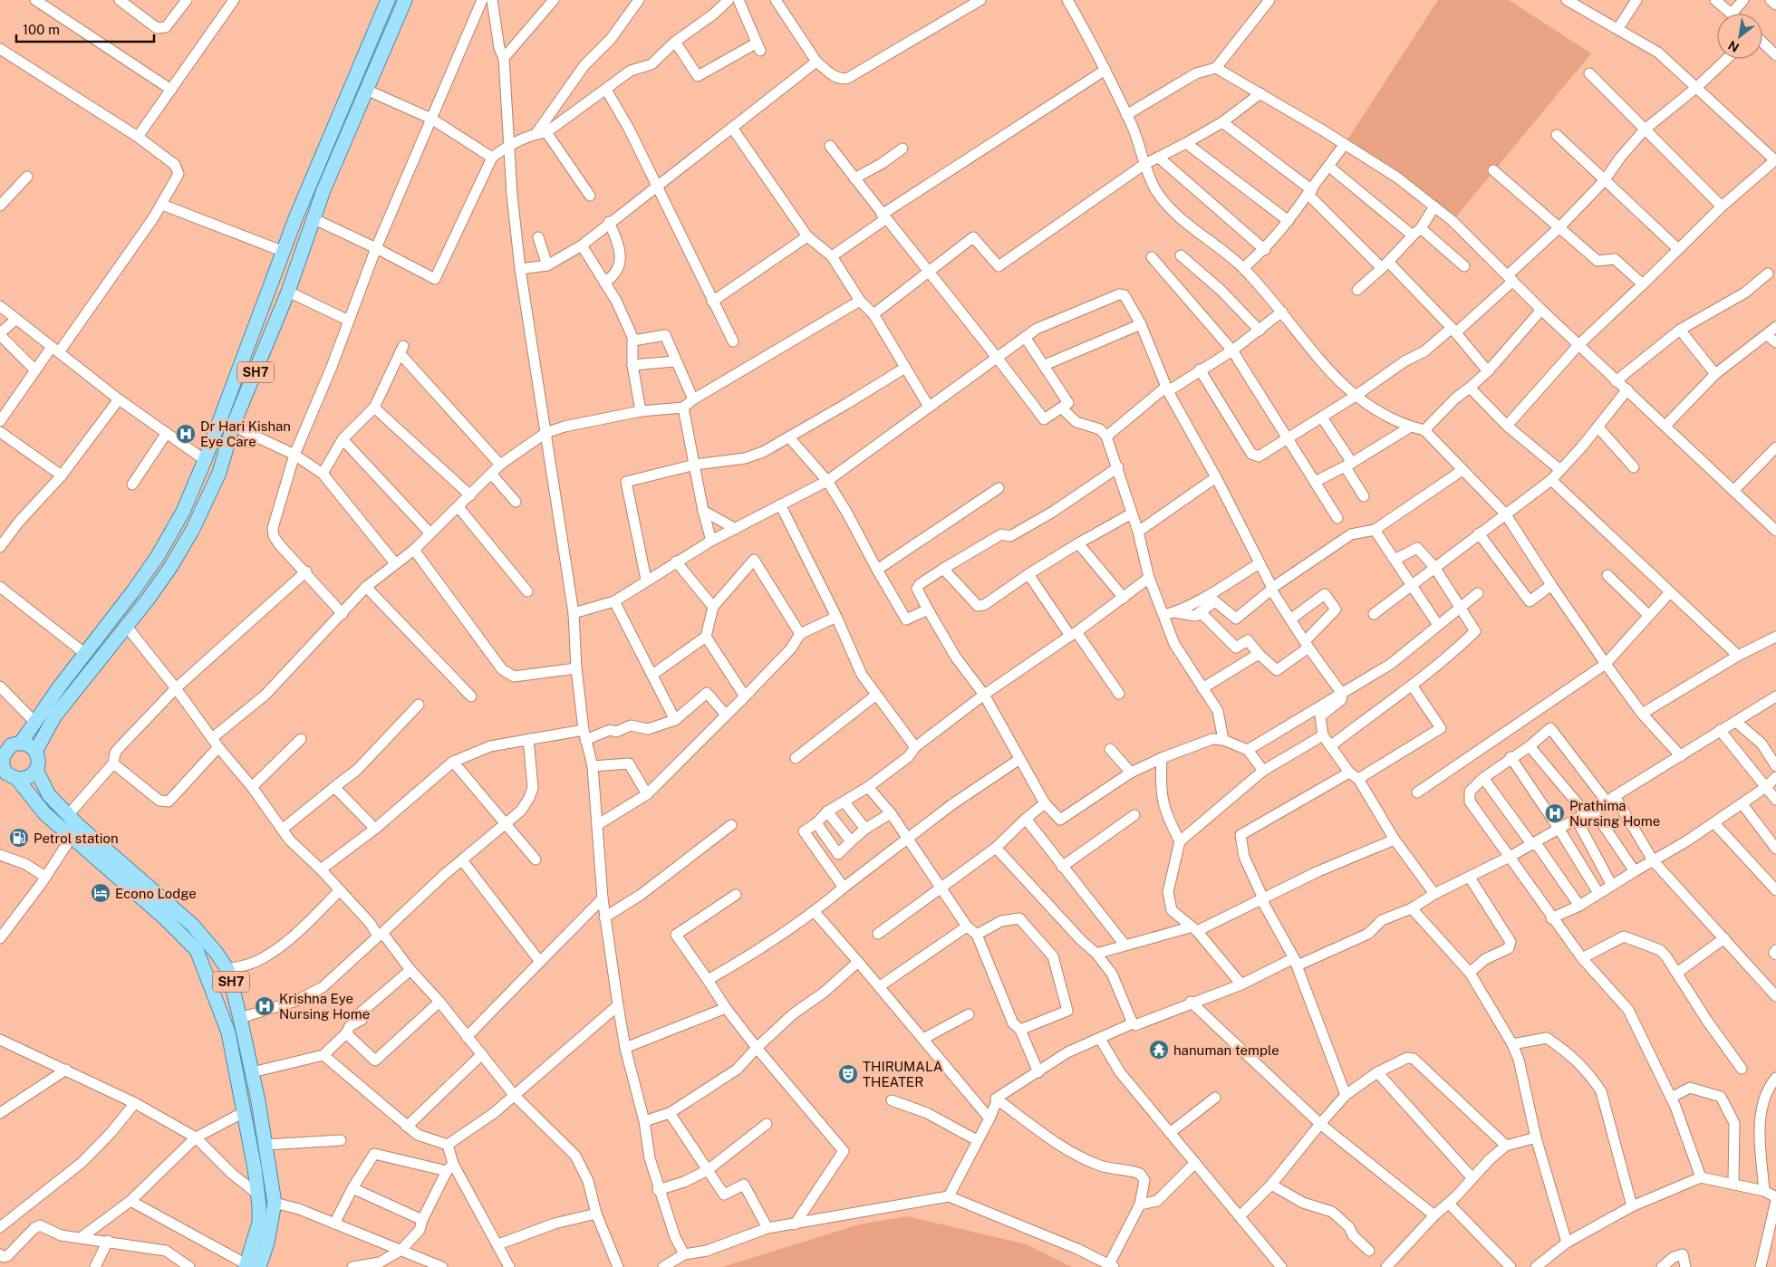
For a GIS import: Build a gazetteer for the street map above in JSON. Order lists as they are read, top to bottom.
{
  "streets": {
    "main road": ["SH7"]
  },
  "places": {
    "hospital": ["Dr Hari Kishan Eye Care", "Prathima Nursing Home", "Krishna Eye Nursing Home"],
    "fuel station": ["Petrol station"],
    "hotel": ["Econo Lodge"],
    "temple": ["hanuman temple"],
    "theatre": ["THIRUMALA THEATER"]
  },
  "scale_bar": "100 m",
  "north": "bottom left"
}
